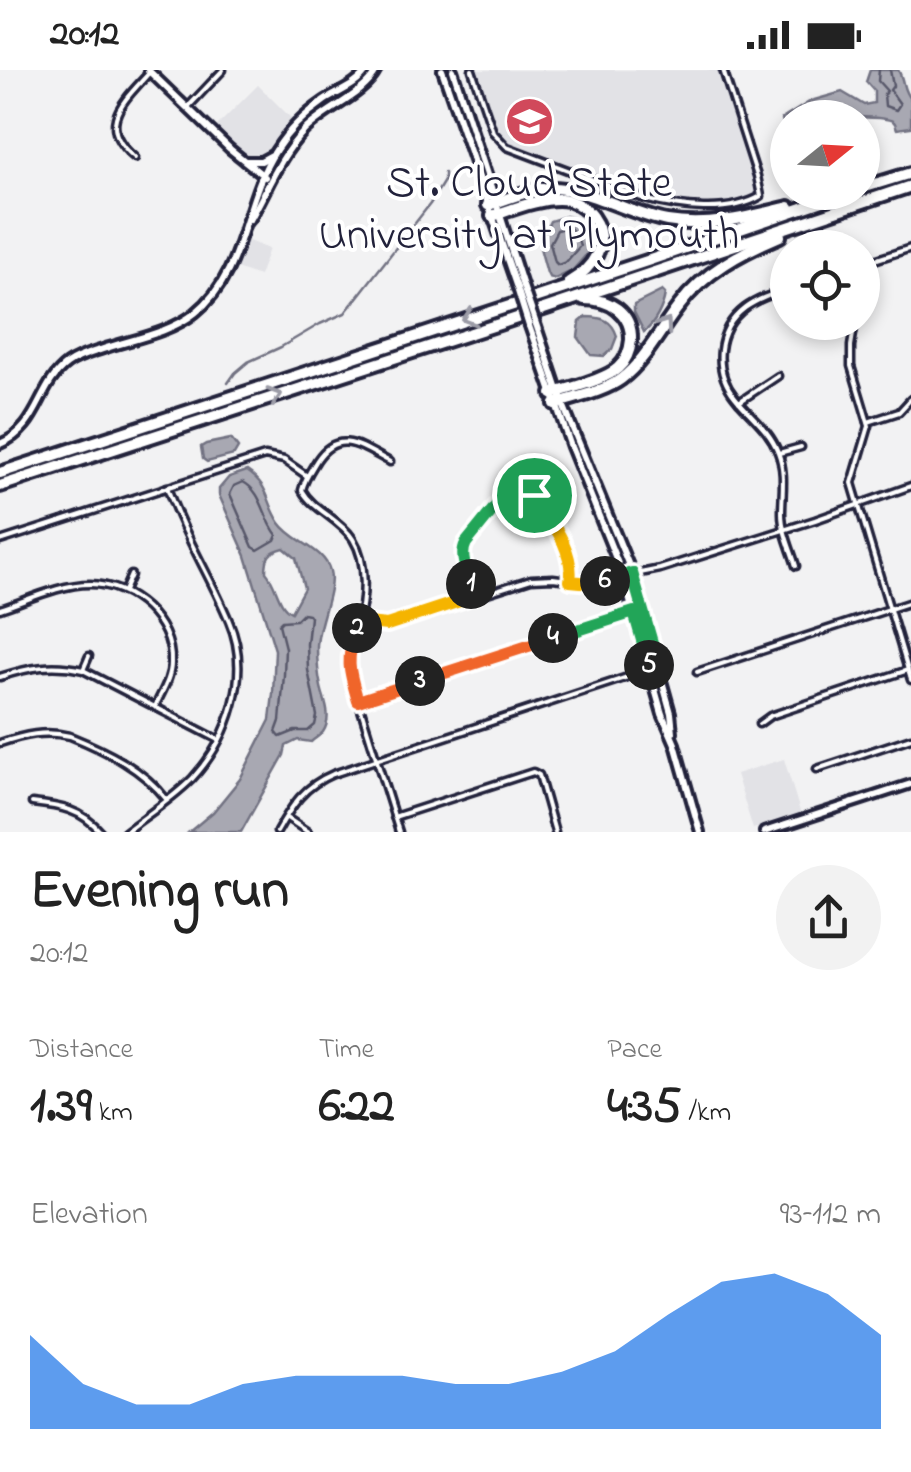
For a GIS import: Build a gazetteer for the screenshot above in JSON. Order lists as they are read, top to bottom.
{
  "places": {
    "school or university": ["St. Cloud State University at Plymouth"]
  },
  "north": "right",
  "page": {
    "status": "20:12",
    "pins": [
      "6",
      "1",
      "2",
      "4",
      "5",
      "3"
    ],
    "heading": ["Evening run", "20:12"],
    "stats": [
      ["Distance", "1.39 km"],
      ["Time", "6:22"],
      ["Pace", "4:35 /km"]
    ],
    "chart": ["Elevation", "93–112 m"]
  }
}
